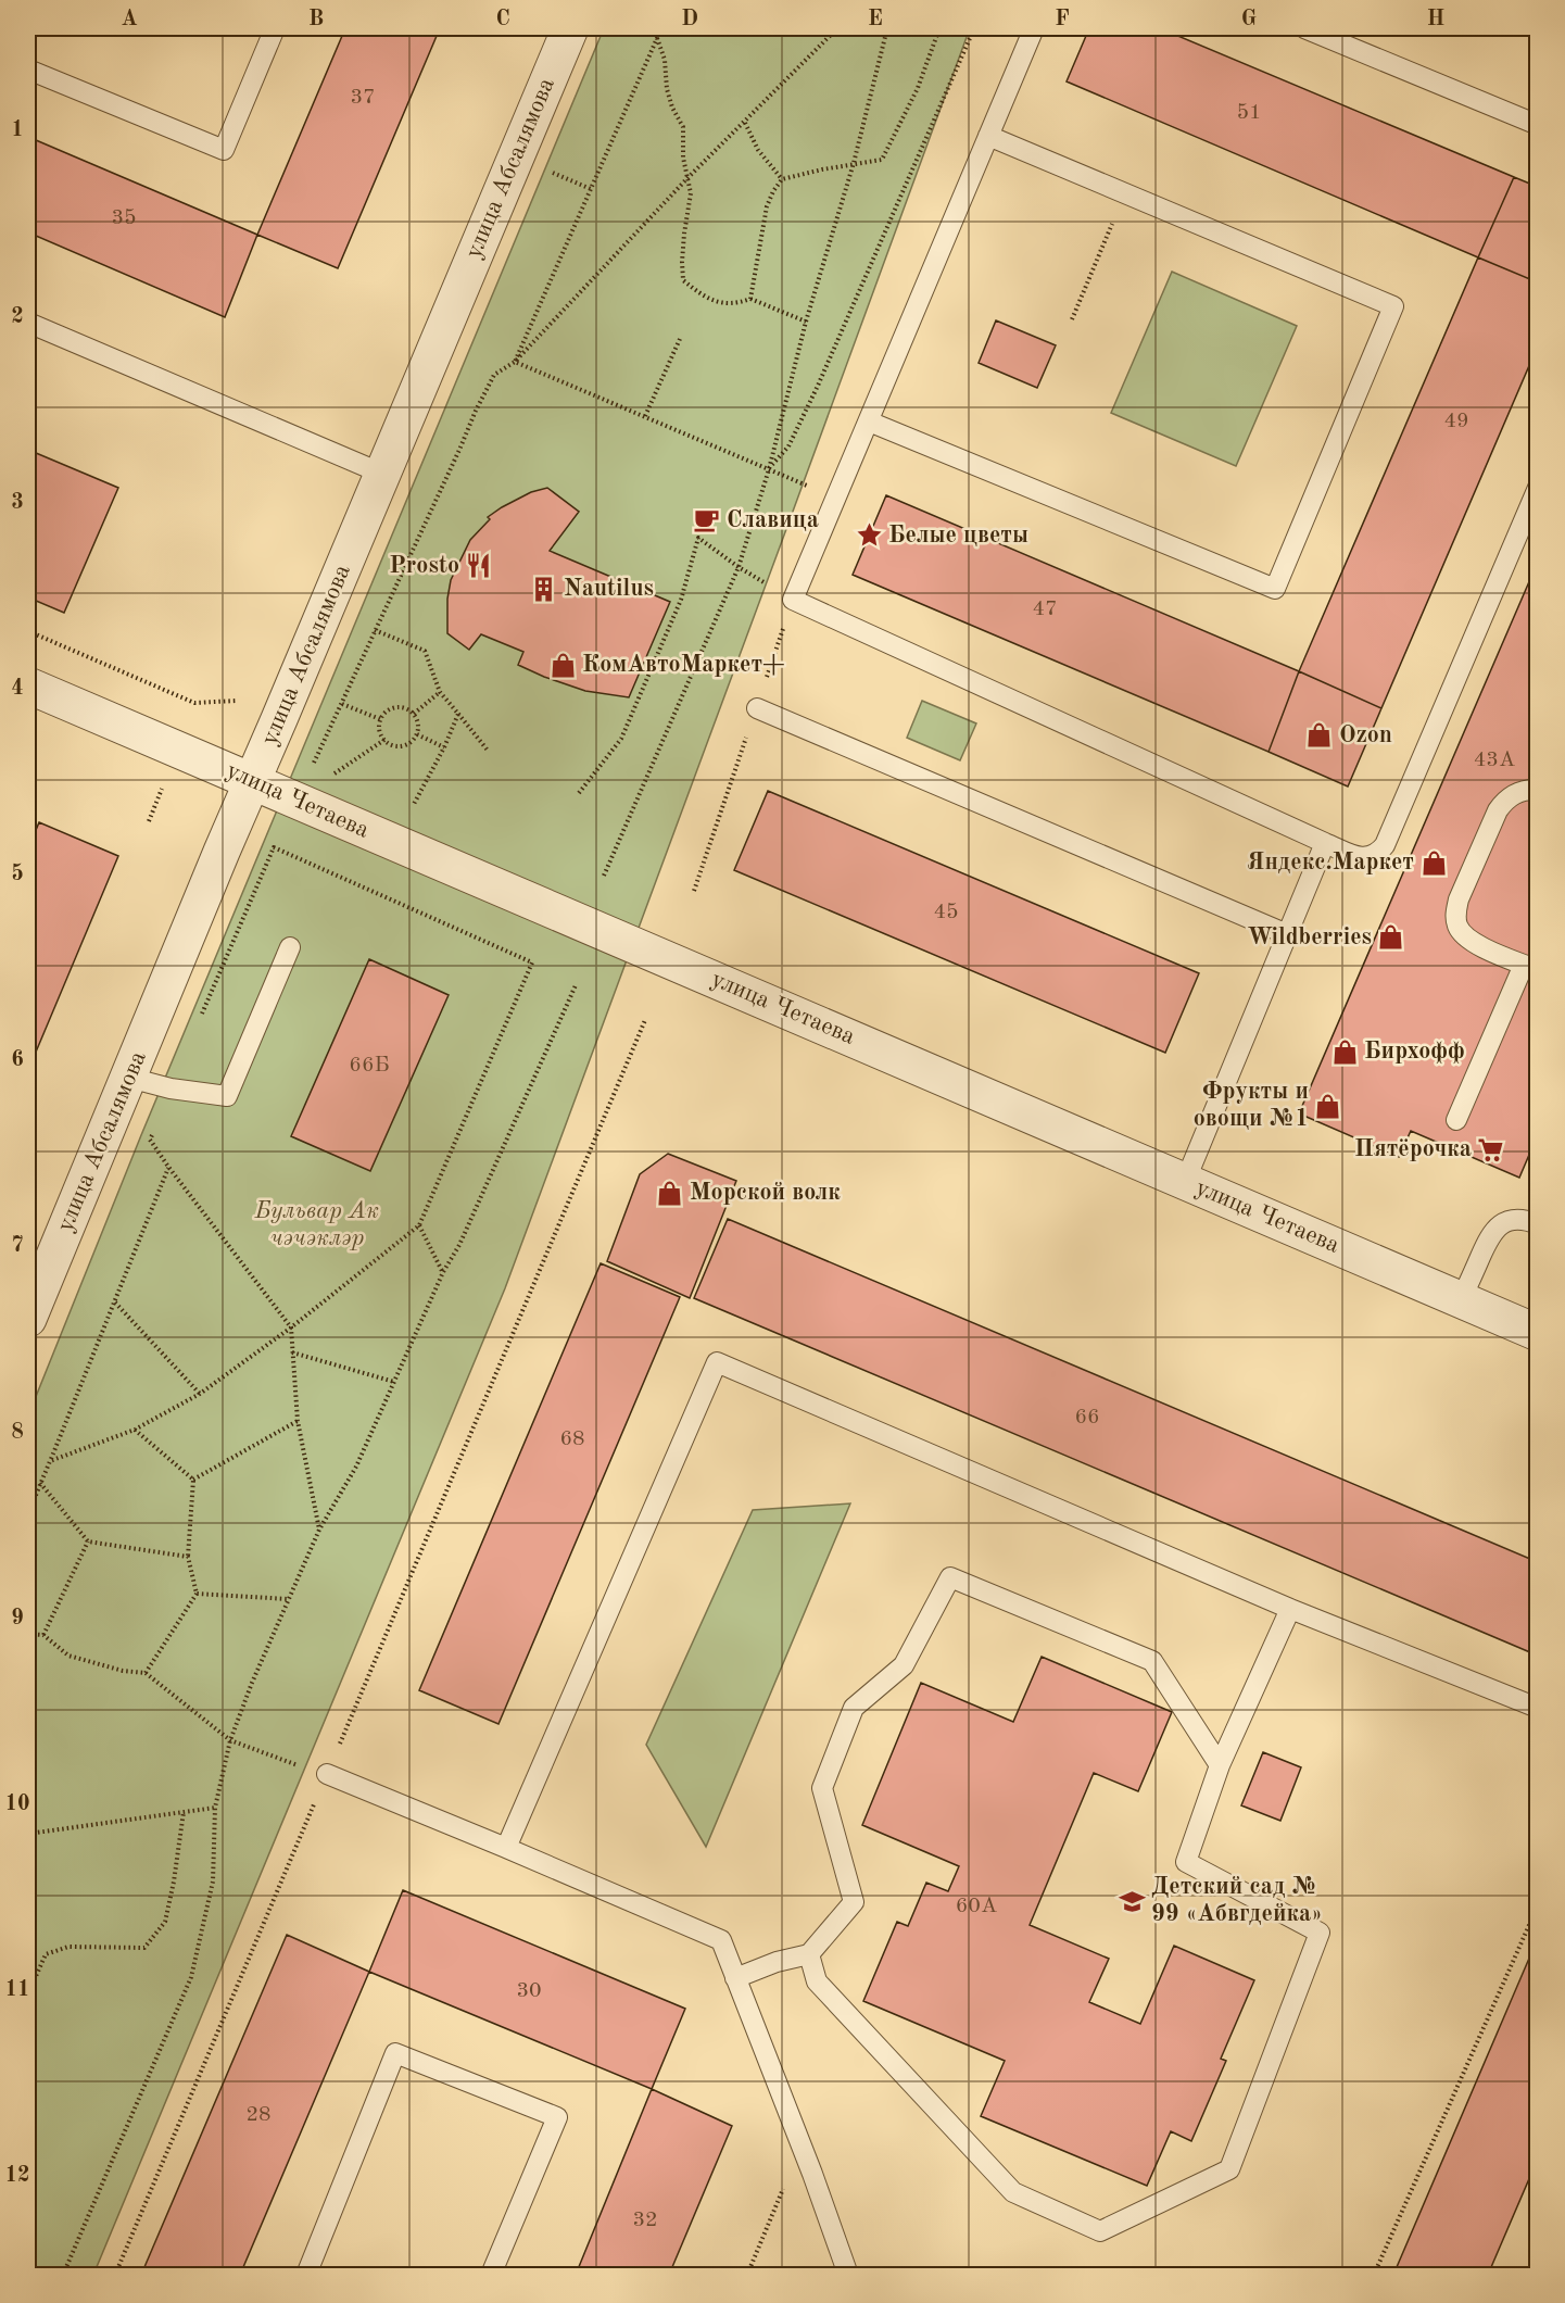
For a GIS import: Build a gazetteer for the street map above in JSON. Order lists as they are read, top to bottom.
{
  "streets": {
    "street": ["улица Абсалямова", "улица Четаева"]
  },
  "crossings": [
    ["улица Абсалямова", "улица Четаева"]
  ],
  "parks": ["Бульвар Ак чәчәкләр"],
  "places": {
    "cafe": ["Славица"],
    "place": ["Белые цветы"],
    "restaurant": ["Prosto"],
    "building": ["Nautilus"],
    "shop": [
      "КомАвтоМаркет+",
      "Ozon",
      "Яндекс.Маркет",
      "Wildberries",
      "Бирхофф",
      "Фрукты и овощи №1",
      "Морской волк"
    ],
    "supermarket": ["Пятёрочка"],
    "school or university": ["Детский сад № 99 «Абвгдейка»"]
  },
  "house_numbers": [
    "37",
    "51",
    "35",
    "49",
    "47",
    "43А",
    "45",
    "66Б",
    "66",
    "68",
    "60А",
    "30",
    "28",
    "32"
  ],
  "grid": {
    "columns": [
      "A",
      "B",
      "C",
      "D",
      "E",
      "F",
      "G",
      "H"
    ],
    "rows": [
      "1",
      "2",
      "3",
      "4",
      "5",
      "6",
      "7",
      "8",
      "9",
      "10",
      "11",
      "12"
    ]
  }
}
